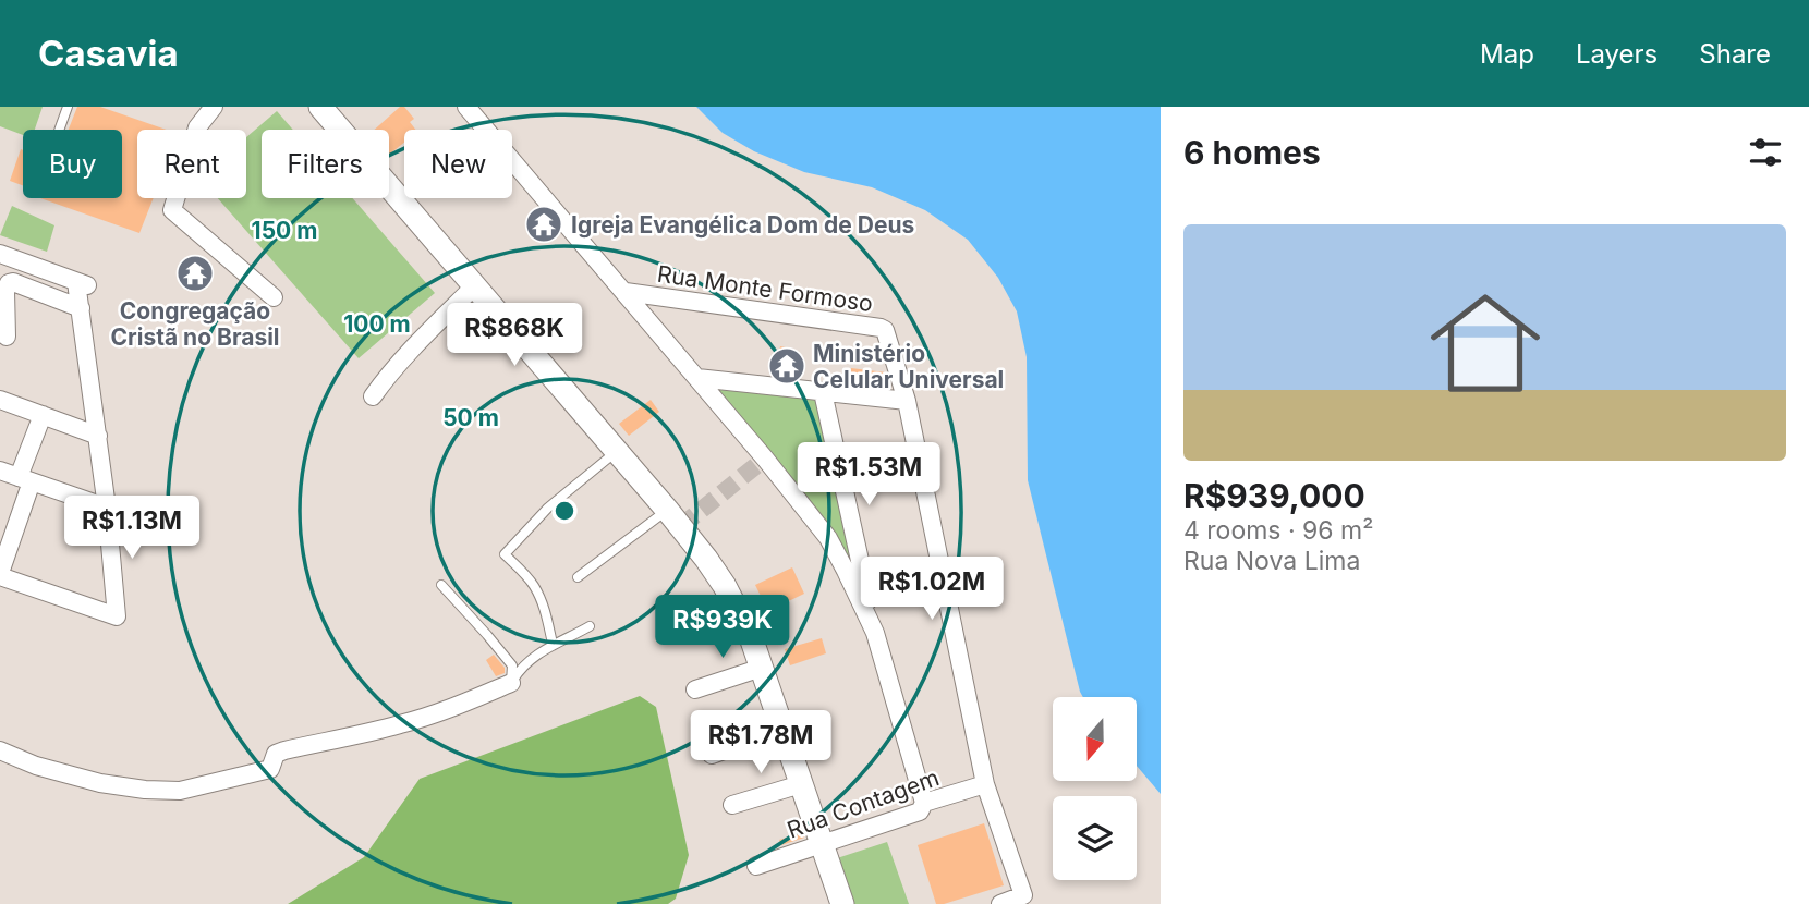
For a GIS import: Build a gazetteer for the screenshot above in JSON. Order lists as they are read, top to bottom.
{
  "streets": {
    "street": ["Rua Monte Formoso", "Rua Contagem"]
  },
  "crossings": [
    ["Rua Monte Formoso", "Rua Contagem"]
  ],
  "places": {
    "temple": ["Igreja Evangélica Dom de Deus", "Congregação Cristã no Brasil", "Ministério Celular Universal"]
  },
  "north": "bottom",
  "page": {
    "header": "Casavia",
    "nav": ["Map", "Layers", "Share"],
    "heading": "6 homes",
    "chip": [
      "Buy",
      "Rent",
      "Filters",
      "New"
    ],
    "list": [
      {
        "name": "R$939,000",
        "note": "4 rooms · 96 m² · Rua Nova Lima"
      }
    ],
    "price": [
      "R$868K",
      "R$1.53M",
      "R$1.13M",
      "R$1.02M",
      "R$939K",
      "R$1.78M"
    ]
  },
  "rings": ["150 m", "100 m", "50 m"]
}
